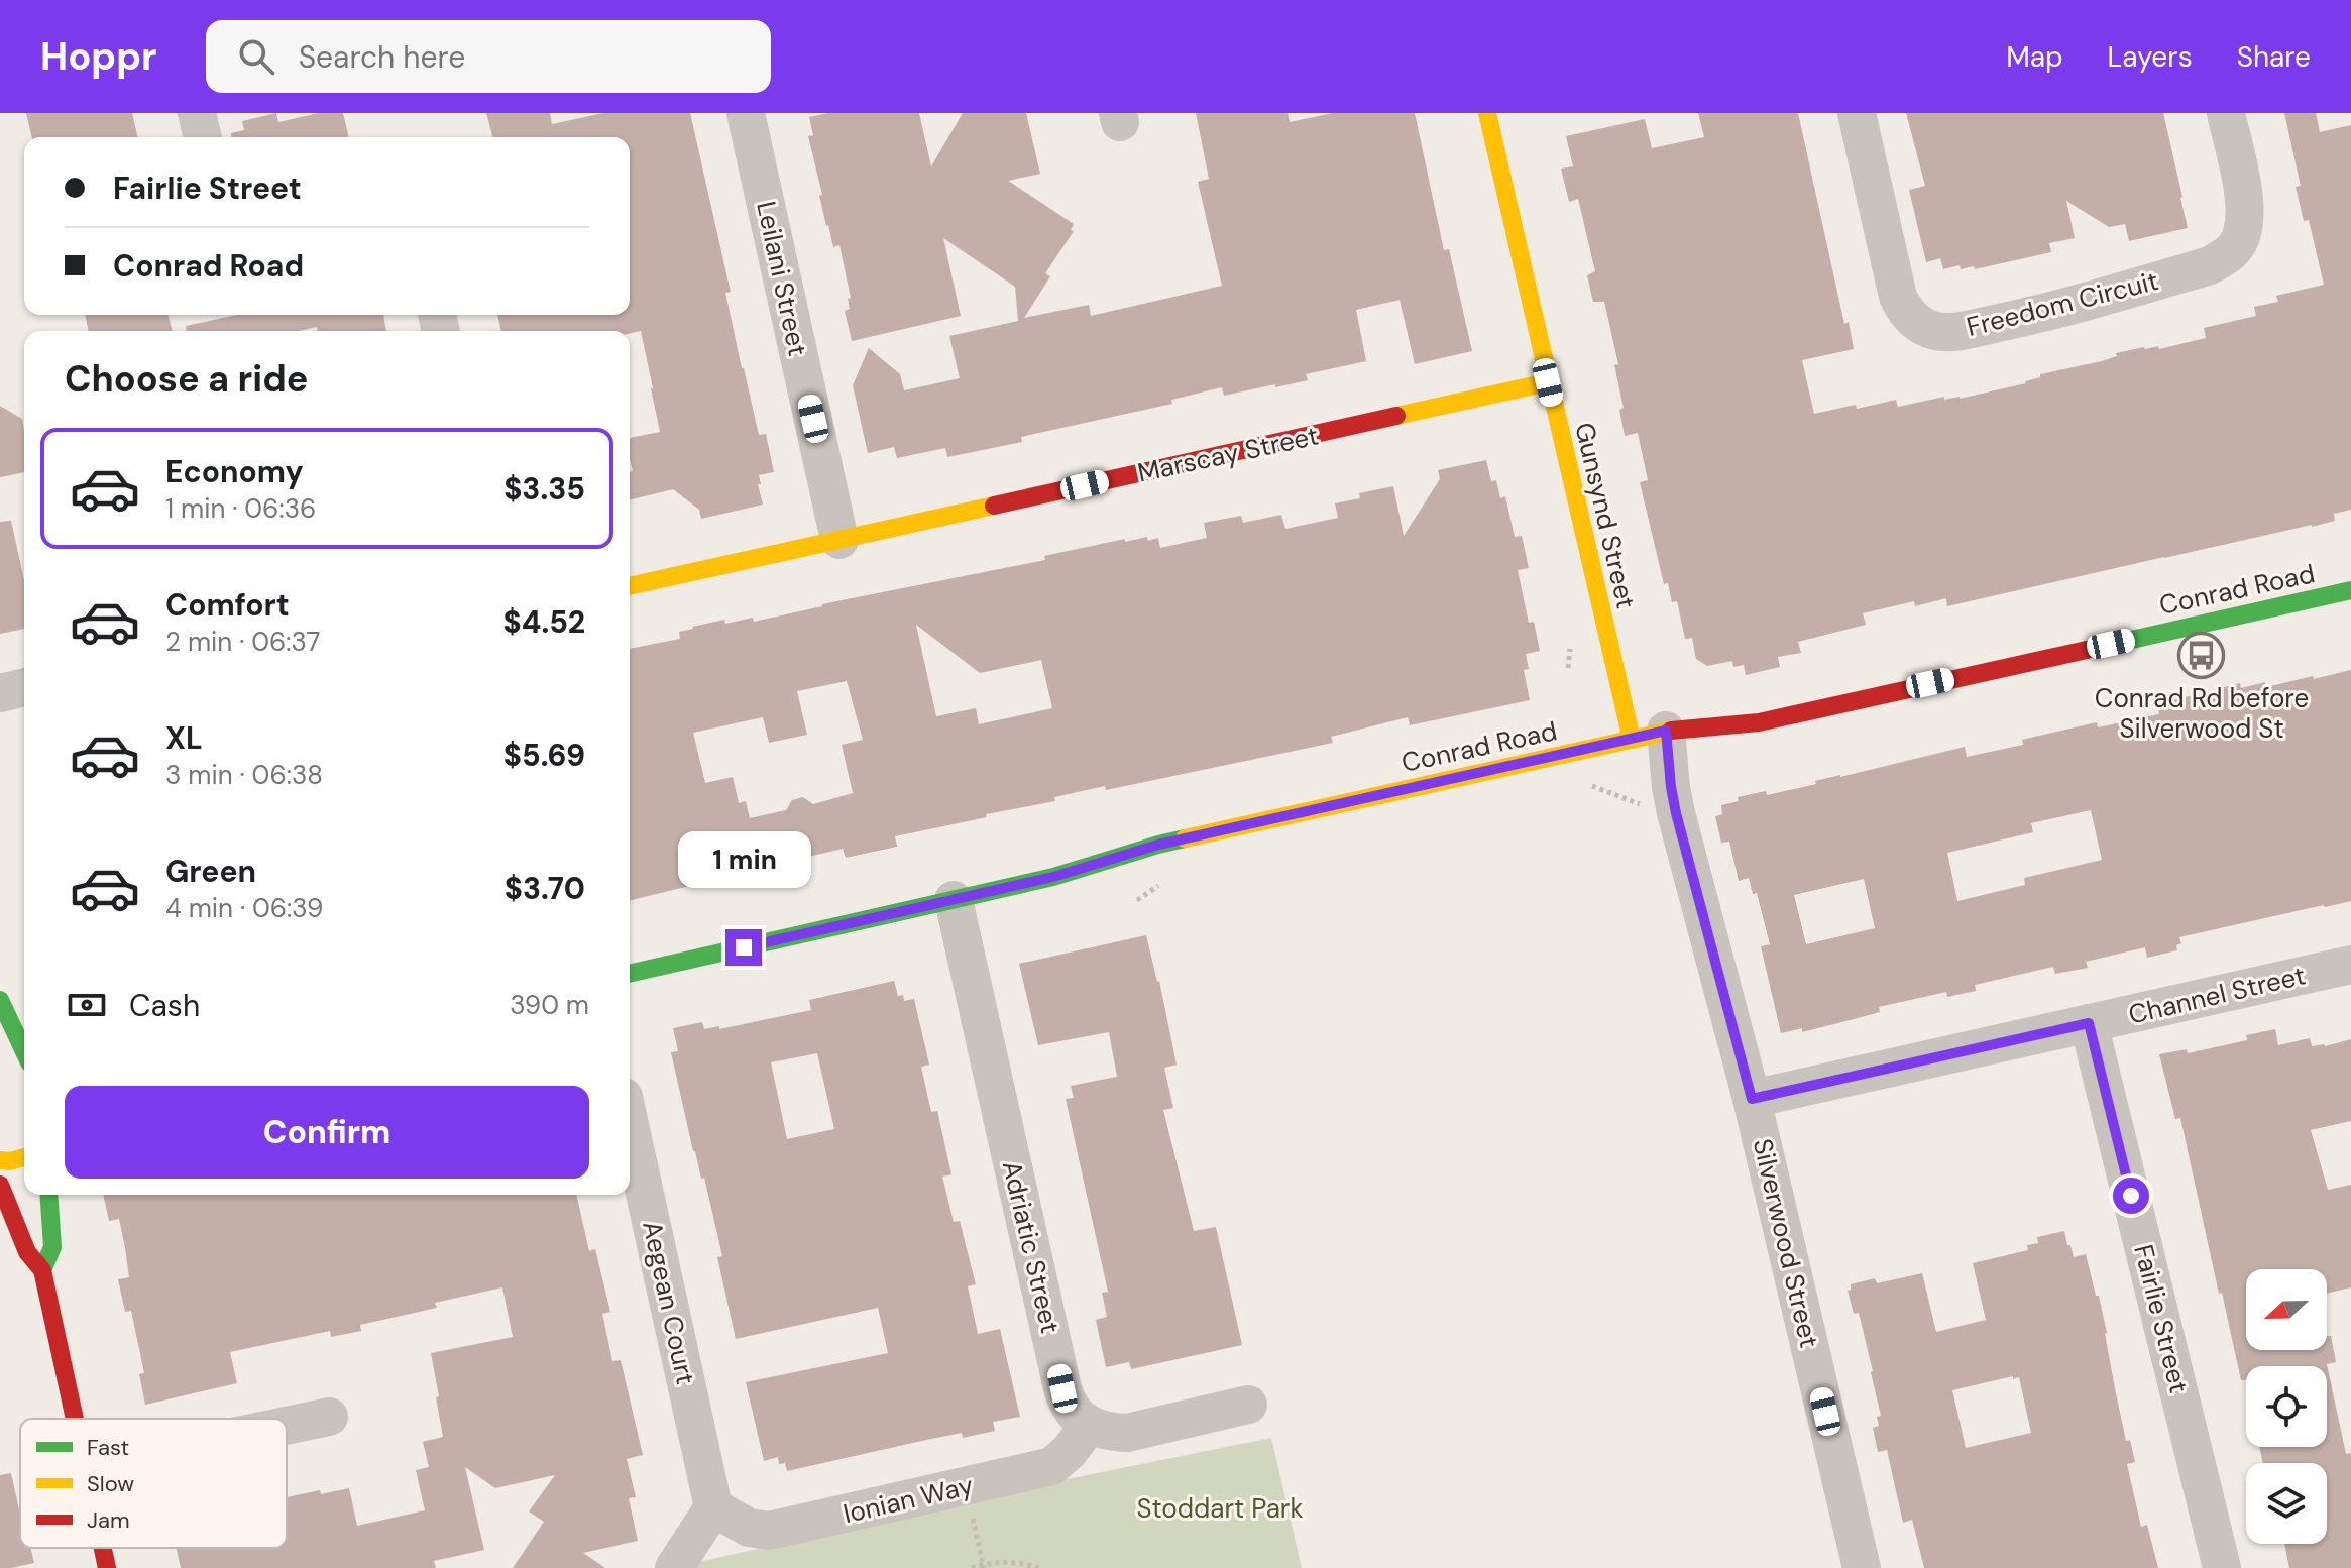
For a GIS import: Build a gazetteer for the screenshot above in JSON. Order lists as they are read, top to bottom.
{
  "streets": {
    "street": [
      "Leilani Street",
      "Freedom Circuit",
      "Marscay Street",
      "Gunsynd Street",
      "Conrad Road",
      "Channel Street",
      "Silverwood Street",
      "Adriatic Street",
      "Aegean Court",
      "Fairlie Street",
      "Ionian Way"
    ]
  },
  "crossings": [
    ["Leilani Street", "Marscay Street"],
    ["Marscay Street", "Gunsynd Street"],
    ["Gunsynd Street", "Conrad Road"],
    ["Gunsynd Street", "Silverwood Street"],
    ["Conrad Road", "Silverwood Street"],
    ["Conrad Road", "Adriatic Street"],
    ["Channel Street", "Silverwood Street"],
    ["Channel Street", "Fairlie Street"],
    ["Adriatic Street", "Ionian Way"],
    ["Aegean Court", "Ionian Way"]
  ],
  "parks": ["Stoddart Park"],
  "places": {
    "bus stop": ["Conrad Rd before Silverwood St"]
  },
  "legend": ["Fast", "Slow", "Jam"],
  "north": "left",
  "page": {
    "header": "Hoppr",
    "search": "Search here",
    "nav": ["Map", "Layers", "Share"],
    "banner": ["Fairlie Street", "Conrad Road"],
    "heading": "Choose a ride",
    "list": [
      {
        "name": "Economy",
        "note": "1 min · 06:36",
        "value": "$3.35"
      },
      {
        "name": "Comfort",
        "note": "2 min · 06:37",
        "value": "$4.52"
      },
      {
        "name": "XL",
        "note": "3 min · 06:38",
        "value": "$5.69"
      },
      {
        "name": "Green",
        "note": "4 min · 06:39",
        "value": "$3.70"
      }
    ],
    "bubble": "1 min",
    "pay": ["Cash", "390 m"],
    "buttons": "Confirm"
  }
}
